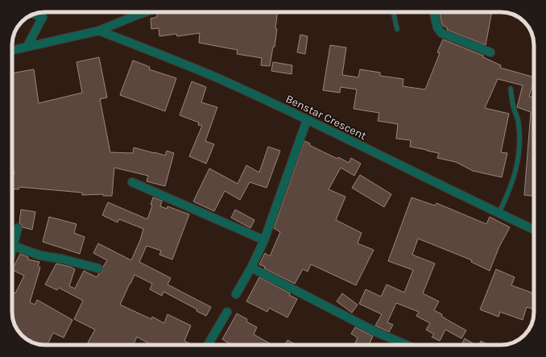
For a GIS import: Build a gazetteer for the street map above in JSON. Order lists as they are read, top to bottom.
{
  "streets": {
    "street": ["Benstar Crescent"]
  }
}
